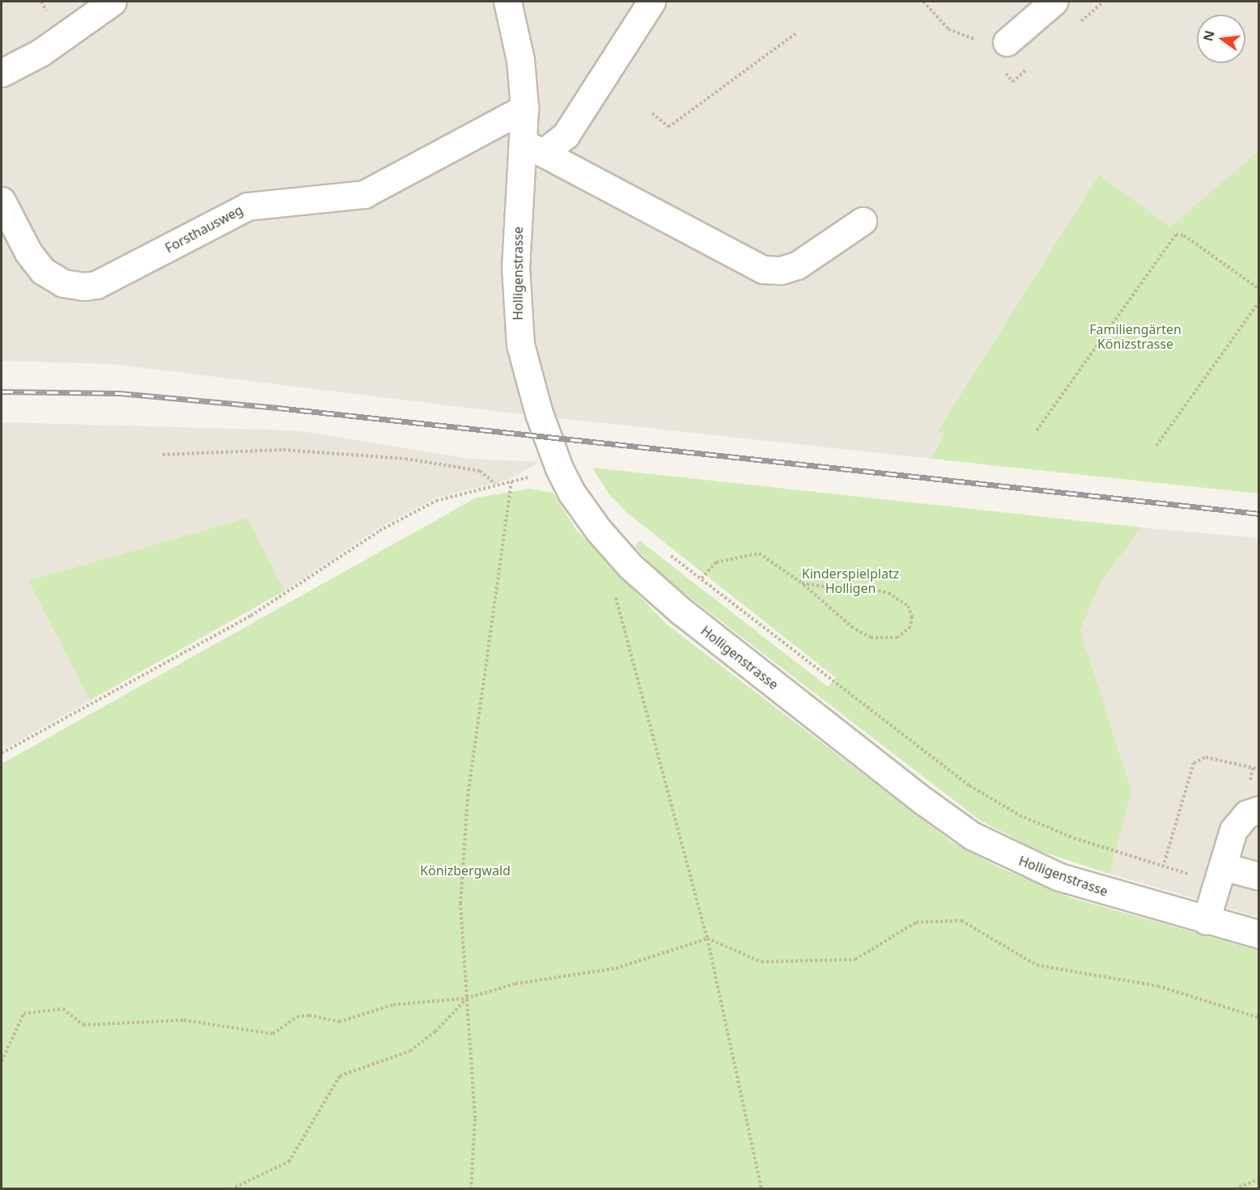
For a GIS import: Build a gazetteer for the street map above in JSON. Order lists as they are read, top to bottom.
{
  "streets": {
    "street": ["Forsthausweg", "Holligenstrasse"]
  },
  "crossings": [
    ["Forsthausweg", "Holligenstrasse"]
  ],
  "parks": ["Familiengärten Könizstrasse", "Kinderspielplatz Holligen", "Könizbergwald"],
  "north": "left"
}
